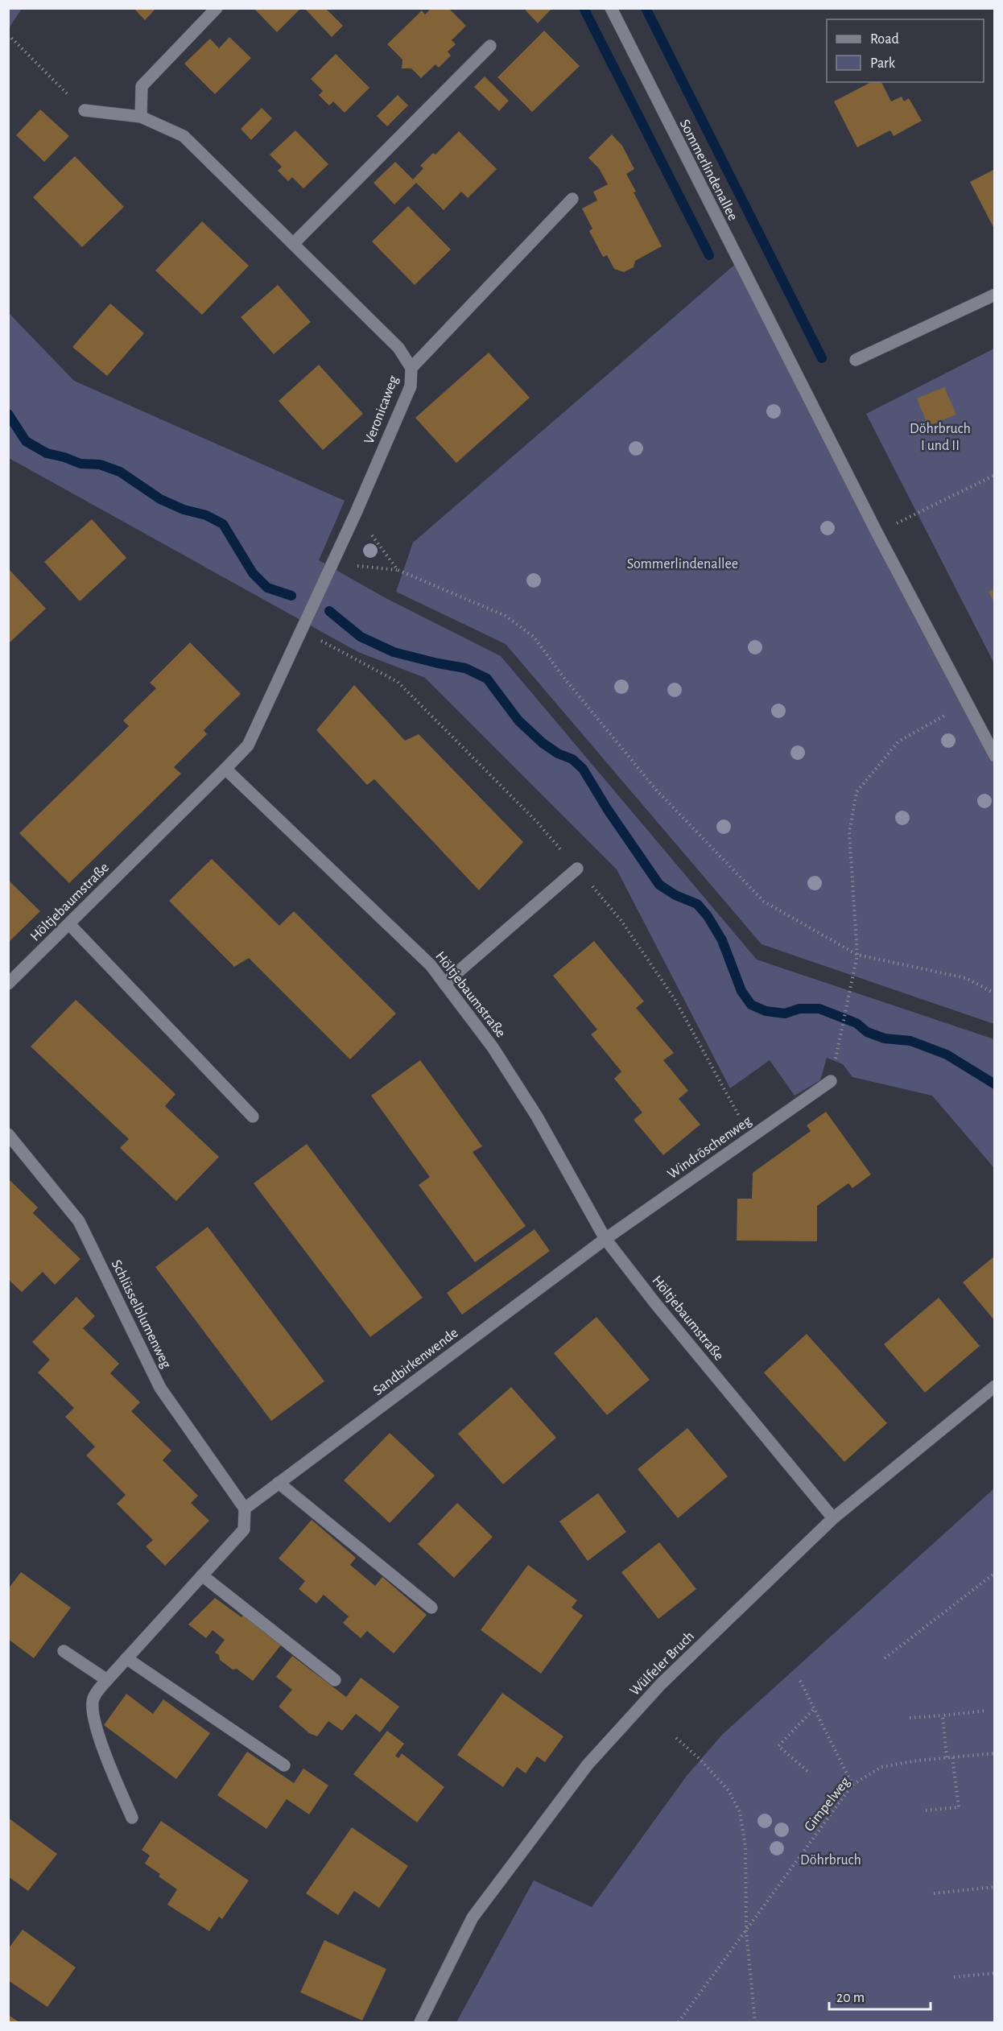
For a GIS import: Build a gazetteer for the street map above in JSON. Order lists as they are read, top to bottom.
{
  "streets": {
    "street": [
      "Sommerlindenallee",
      "Veronicaweg",
      "Höltjebaumstraße",
      "Windröschenweg",
      "Schlüsselblumenweg",
      "Sandbirkenwende",
      "Wülfeler Bruch"
    ],
    "path": ["Gimpelweg"]
  },
  "crossings": [
    ["Veronicaweg", "Höltjebaumstraße"],
    ["Höltjebaumstraße", "Windröschenweg"],
    ["Höltjebaumstraße", "Sandbirkenwende"],
    ["Höltjebaumstraße", "Wülfeler Bruch"],
    ["Windröschenweg", "Sandbirkenwende"],
    ["Schlüsselblumenweg", "Sandbirkenwende"]
  ],
  "parks": ["Döhrbruch I und II", "Sommerlindenallee", "Döhrbruch"],
  "legend": ["Road", "Park"],
  "scale_bar": "20 m"
}
